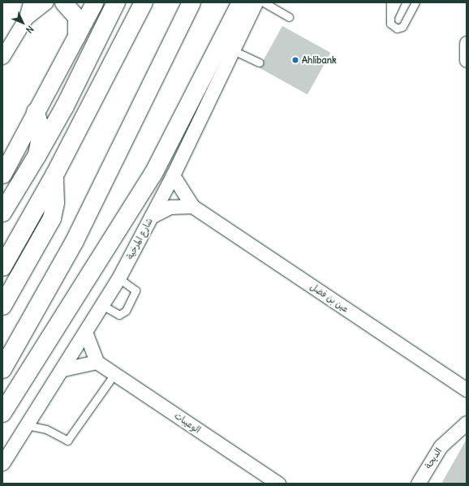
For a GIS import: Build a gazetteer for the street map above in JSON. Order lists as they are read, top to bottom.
{
  "streets": {
    "street": [
      "شارع المرخية",
      "عين بن فضل",
      "الوعيبات",
      "الديحة"
    ]
  },
  "crossings": [
    ["شارع المرخية", "عين بن فضل"]
  ],
  "places": ["Ahlibank"],
  "north": "bottom right"
}
